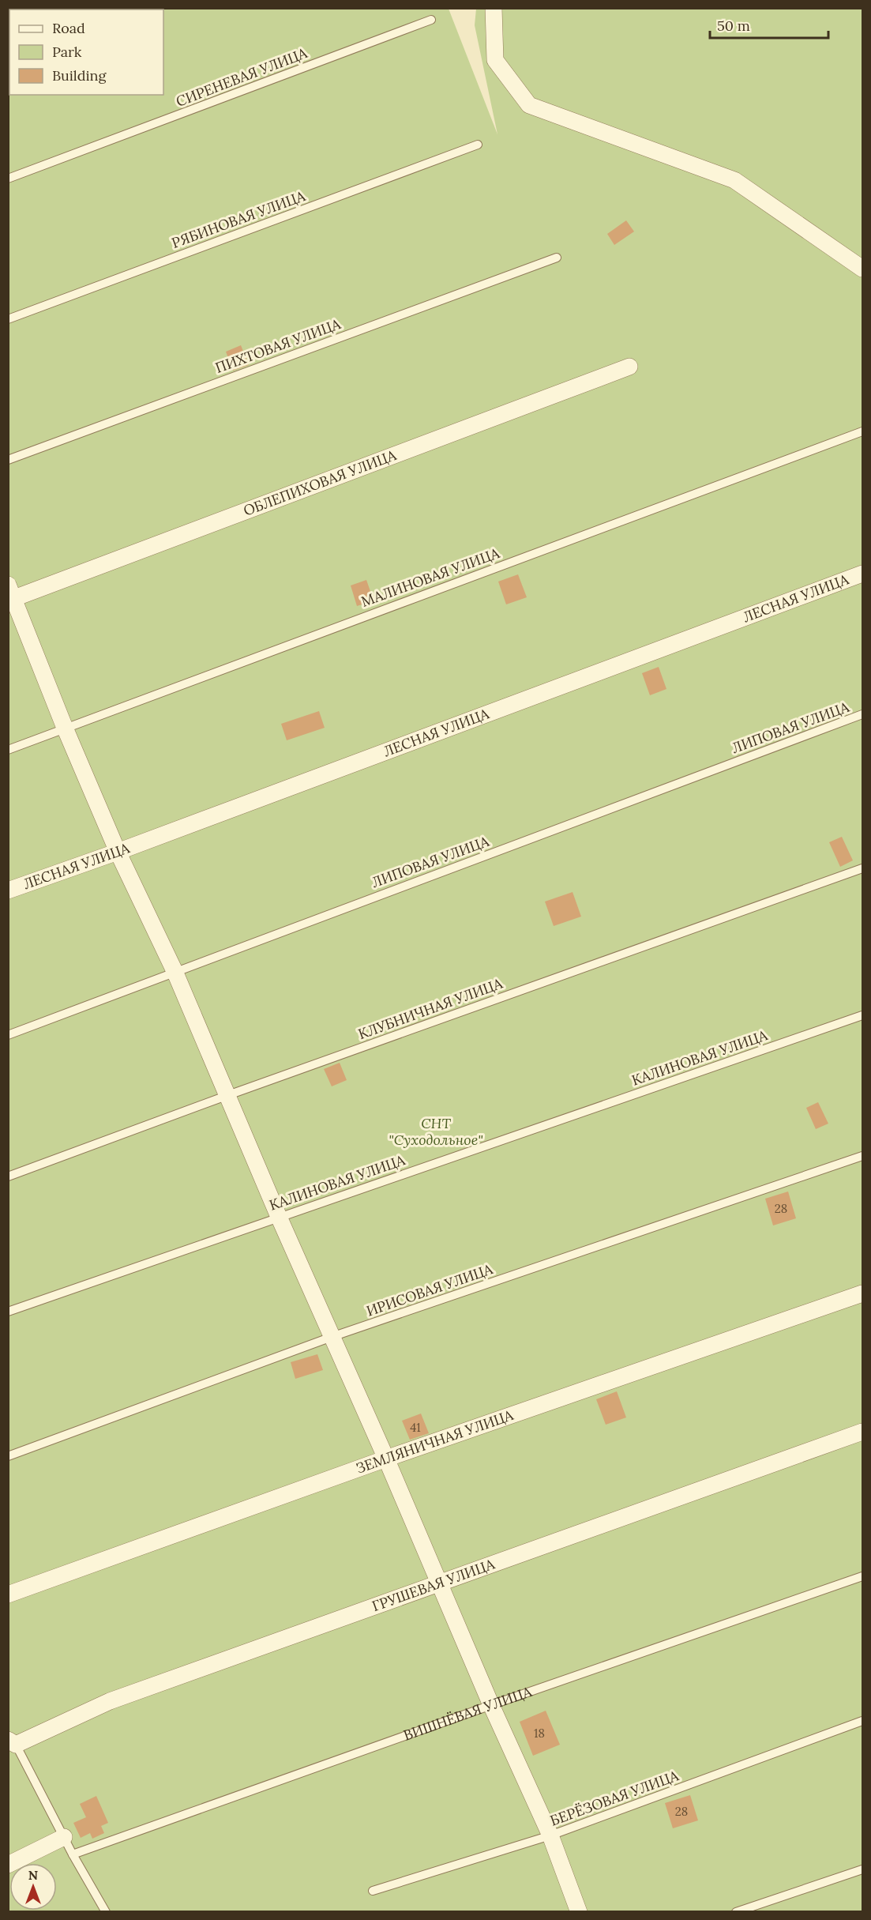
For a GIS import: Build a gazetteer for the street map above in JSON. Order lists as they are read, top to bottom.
{
  "streets": {
    "street": [
      "ОБЛЕПИХОВАЯ УЛИЦА",
      "ЛЕСНАЯ УЛИЦА",
      "ЗЕМЛЯНИЧНАЯ УЛИЦА",
      "ГРУШЕВАЯ УЛИЦА"
    ],
    "lane": [
      "СИРЕНЕВАЯ УЛИЦА",
      "РЯБИНОВАЯ УЛИЦА",
      "ПИХТОВАЯ УЛИЦА",
      "МАЛИНОВАЯ УЛИЦА",
      "ЛИПОВАЯ УЛИЦА",
      "КЛУБНИЧНАЯ УЛИЦА",
      "КАЛИНОВАЯ УЛИЦА",
      "ИРИСОВАЯ УЛИЦА",
      "ВИШНЁВАЯ УЛИЦА",
      "БЕРЁЗОВАЯ УЛИЦА"
    ]
  },
  "parks": ["СНТ \"Суходольное\""],
  "house_numbers": [
    "28",
    "41",
    "18",
    "28"
  ],
  "legend": ["Road", "Park", "Building"],
  "scale_bar": "50 m",
  "north": "top"
}
